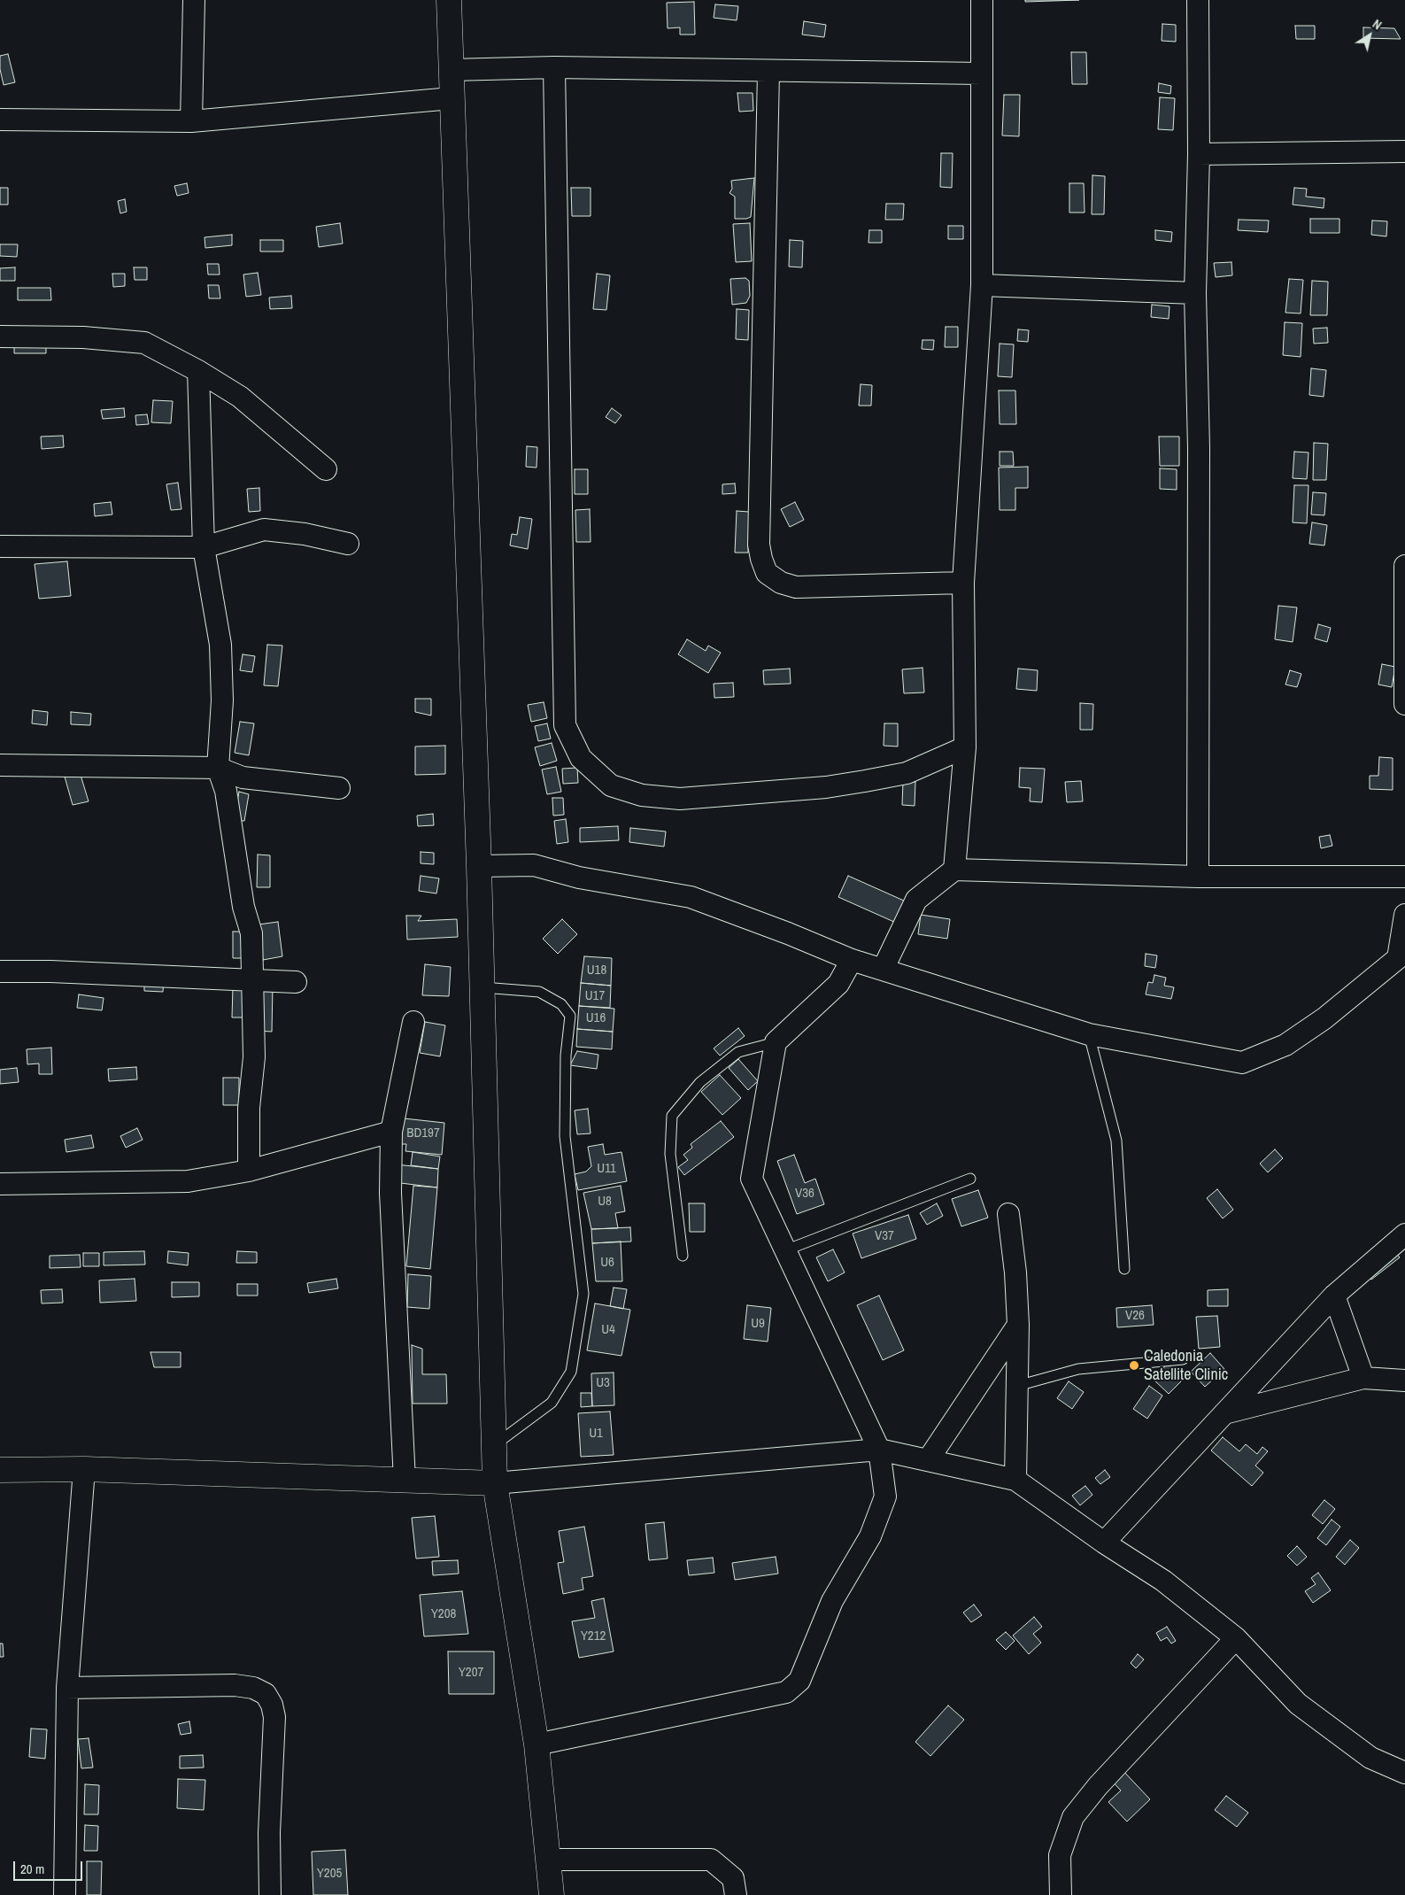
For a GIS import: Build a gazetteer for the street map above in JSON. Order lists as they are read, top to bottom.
{
  "places": ["Caledonia Satellite Clinic"],
  "house_numbers": [
    "U18",
    "U17",
    "U16",
    "BD197",
    "U11",
    "V36",
    "U8",
    "V37",
    "U6",
    "V26",
    "U9",
    "U4",
    "U3",
    "U1",
    "Y208",
    "Y212",
    "Y207",
    "Y205"
  ],
  "scale_bar": "20 m",
  "north": "top right"
}
